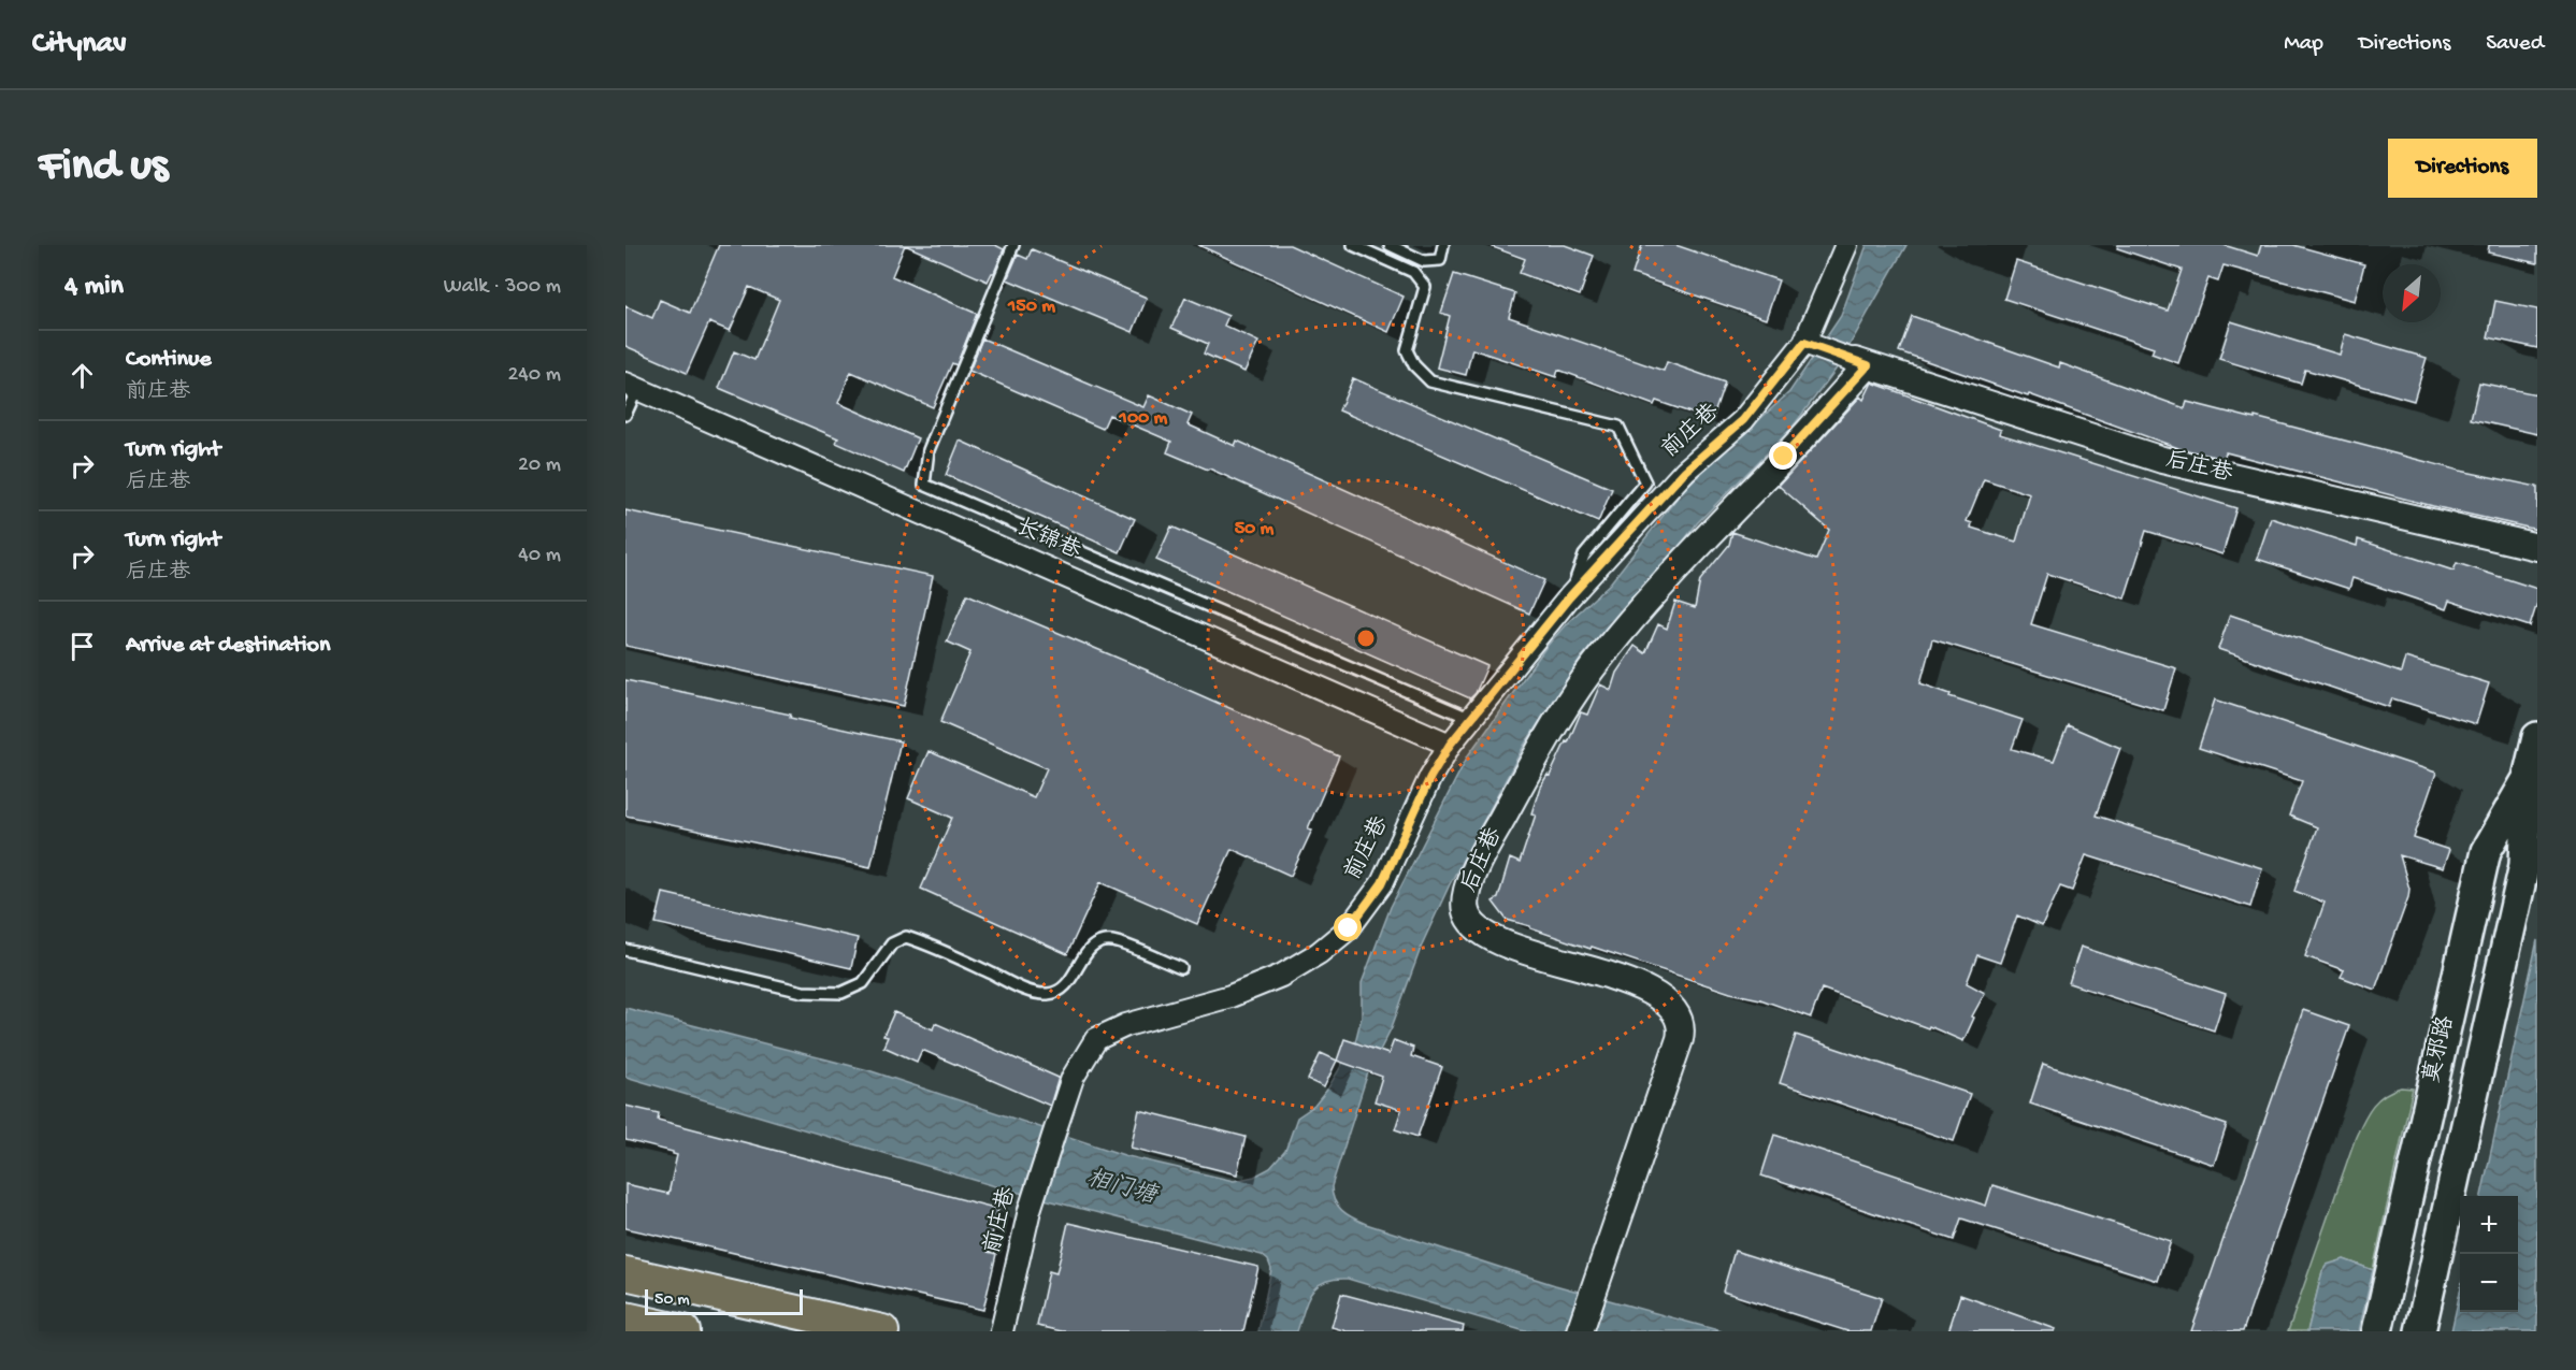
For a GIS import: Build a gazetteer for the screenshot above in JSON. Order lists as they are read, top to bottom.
{
  "streets": {
    "main road": ["莫邪路"],
    "street": ["前庄巷", "后庄巷", "长锦巷"]
  },
  "crossings": [
    ["前庄巷", "后庄巷"],
    ["前庄巷", "长锦巷"]
  ],
  "water": ["相门塘"],
  "scale_bar": "50 m",
  "north": "bottom left",
  "page": {
    "header": "Citynav",
    "nav": ["Map", "Directions", "Saved"],
    "buttons": "Directions",
    "title": "Find us",
    "heading": ["4 min", "Walk · 300 m"],
    "list": [
      ["Continue", "前庄巷", "240 m"],
      ["Turn right", "后庄巷", "20 m"],
      ["Turn right", "后庄巷", "40 m"],
      "Arrive at destination"
    ],
    "map_buttons": ["+", "−"],
    "scale": "50 m"
  },
  "rings": ["150 m", "100 m", "50 m"]
}
